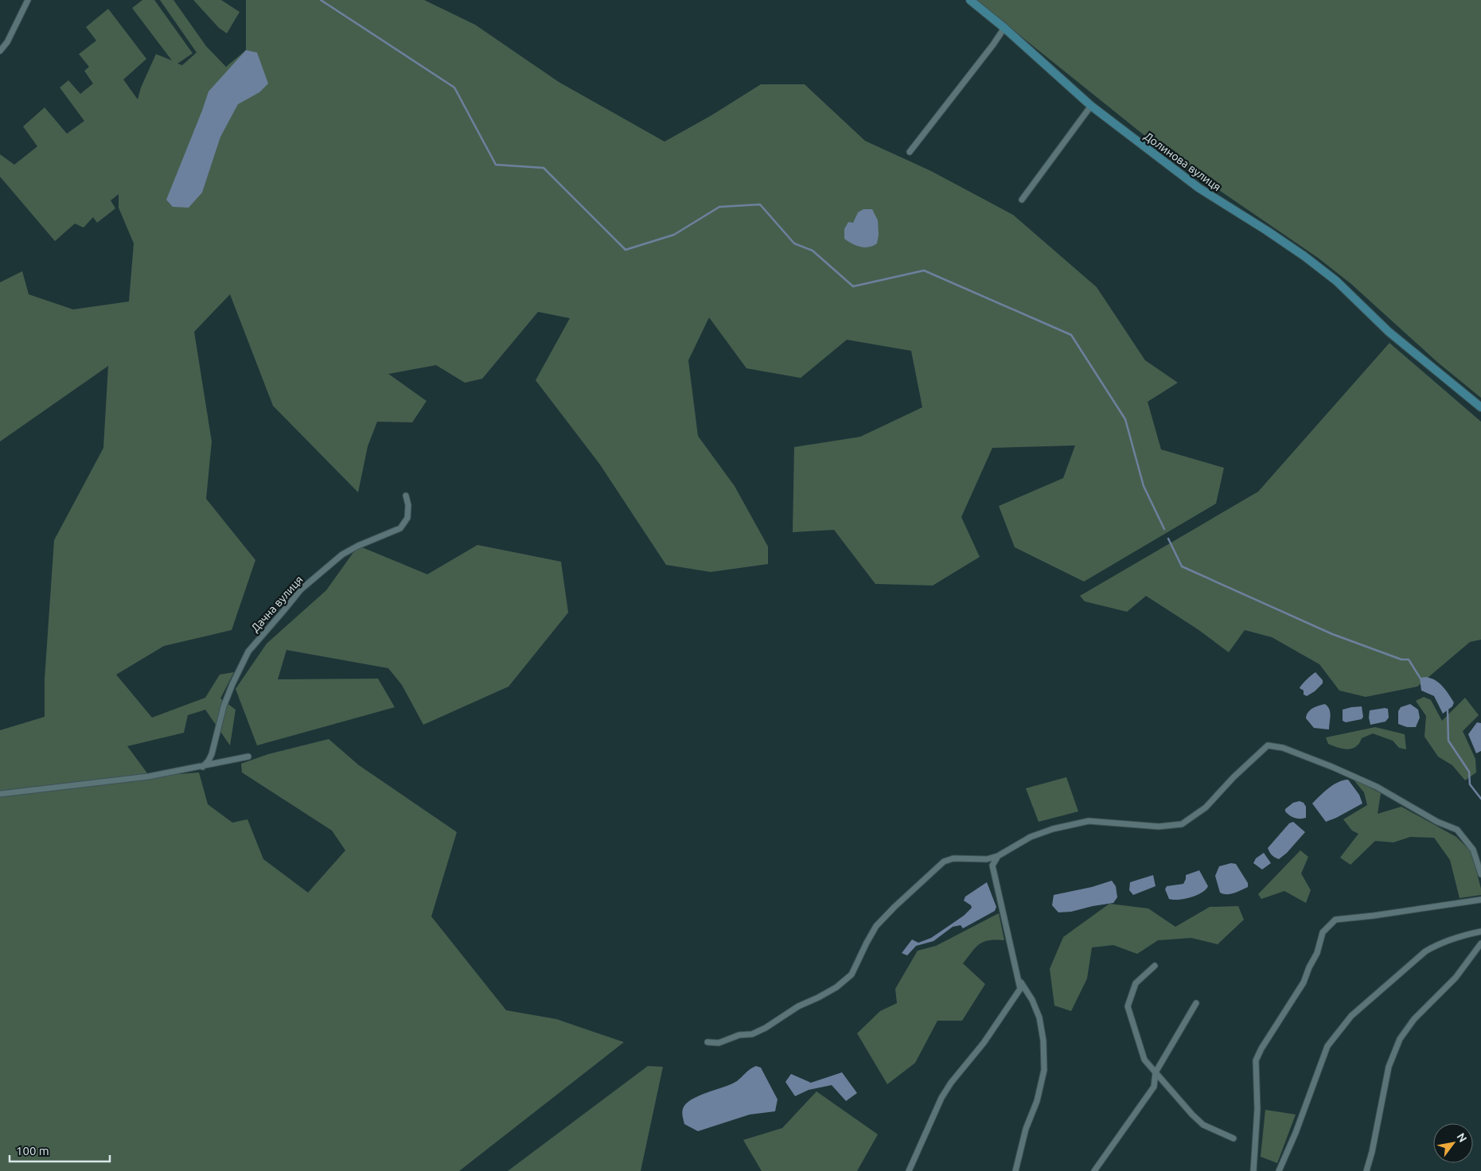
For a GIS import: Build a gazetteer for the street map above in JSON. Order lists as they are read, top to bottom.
{
  "streets": {
    "street": ["Долинова вулиця", "Дачна вулиця"]
  },
  "scale_bar": "100 m",
  "north": "top right"
}
